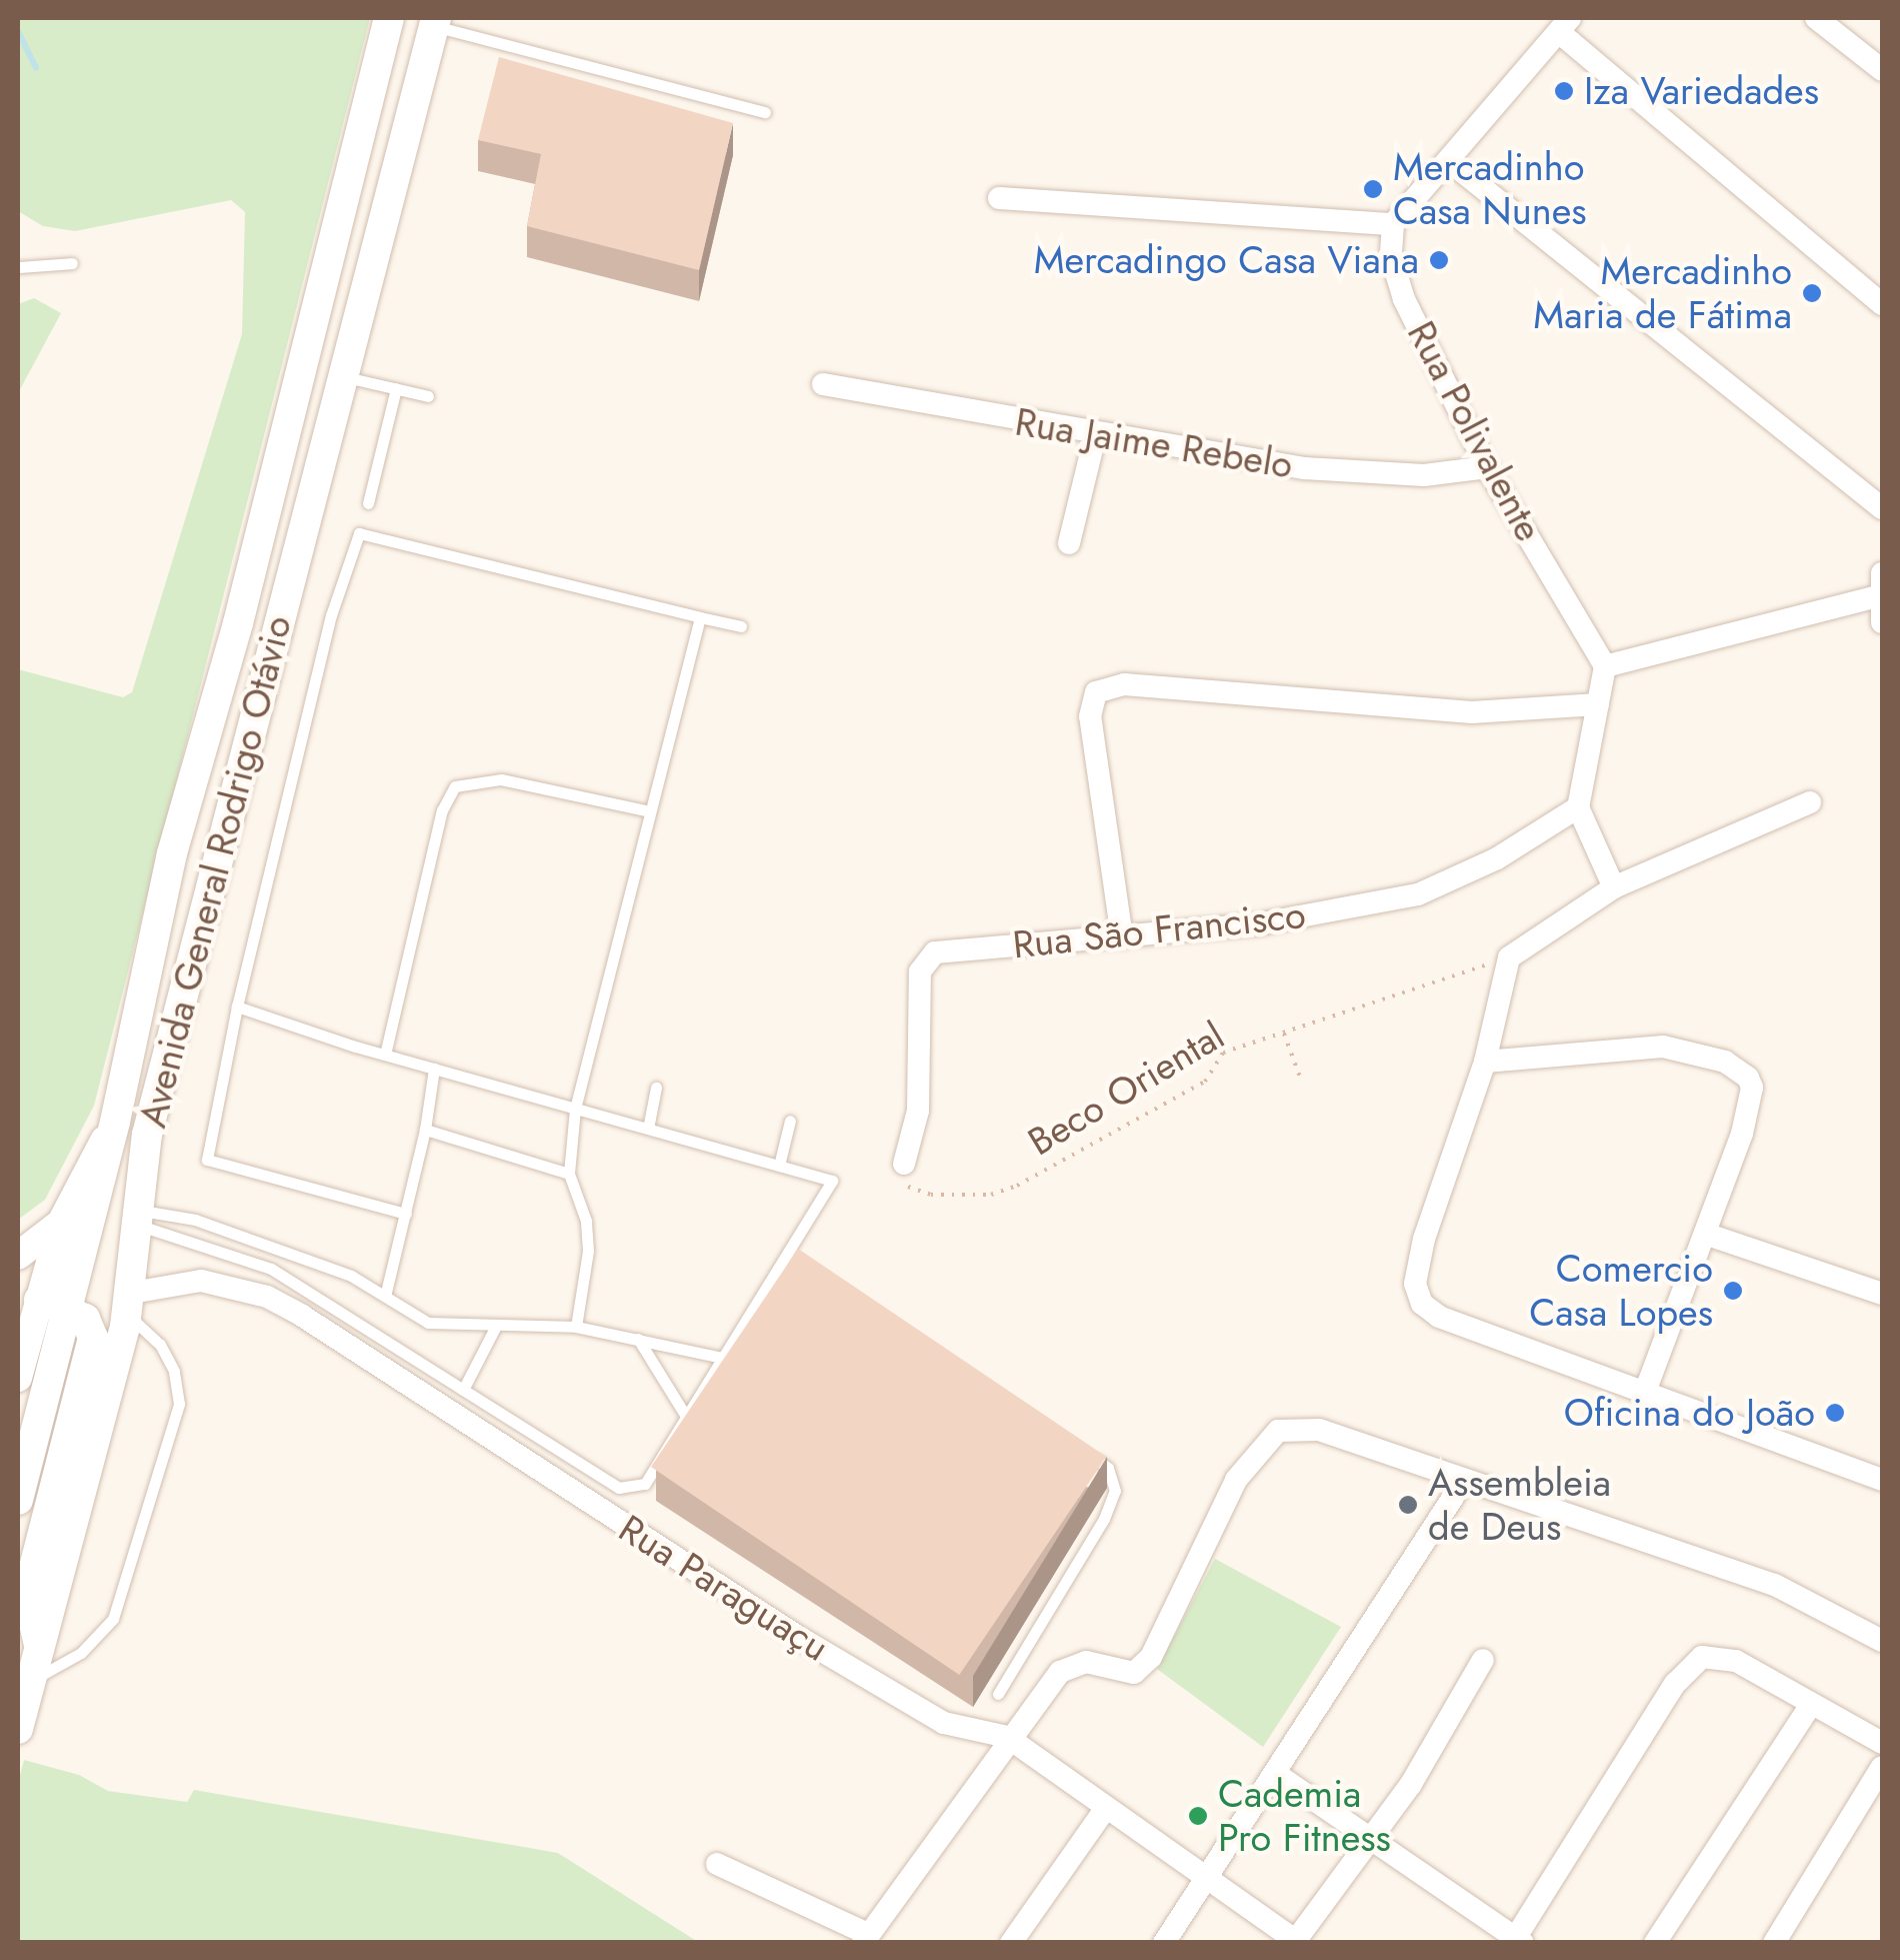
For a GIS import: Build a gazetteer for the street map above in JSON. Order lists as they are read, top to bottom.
{
  "streets": {
    "main road": ["Avenida General Rodrigo Otávio"],
    "street": [
      "Rua Polivalente",
      "Rua Jaime Rebelo",
      "Rua São Francisco",
      "Rua Paraguaçu"
    ],
    "path": ["Beco Oriental"]
  },
  "crossings": [
    ["Rua Polivalente", "Rua Jaime Rebelo"],
    ["Avenida General Rodrigo Otávio", "Rua Paraguaçu"],
    ["Rua São Francisco", "Beco Oriental"]
  ],
  "places": [
    "Iza Variedades",
    "Mercadinho Casa Nunes",
    "Mercadingo Casa Viana",
    "Mercadinho Maria de Fátima",
    "Comercio Casa Lopes",
    "Oficina do João",
    "Assembleia de Deus",
    "Cademia Pro Fitness"
  ]
}
